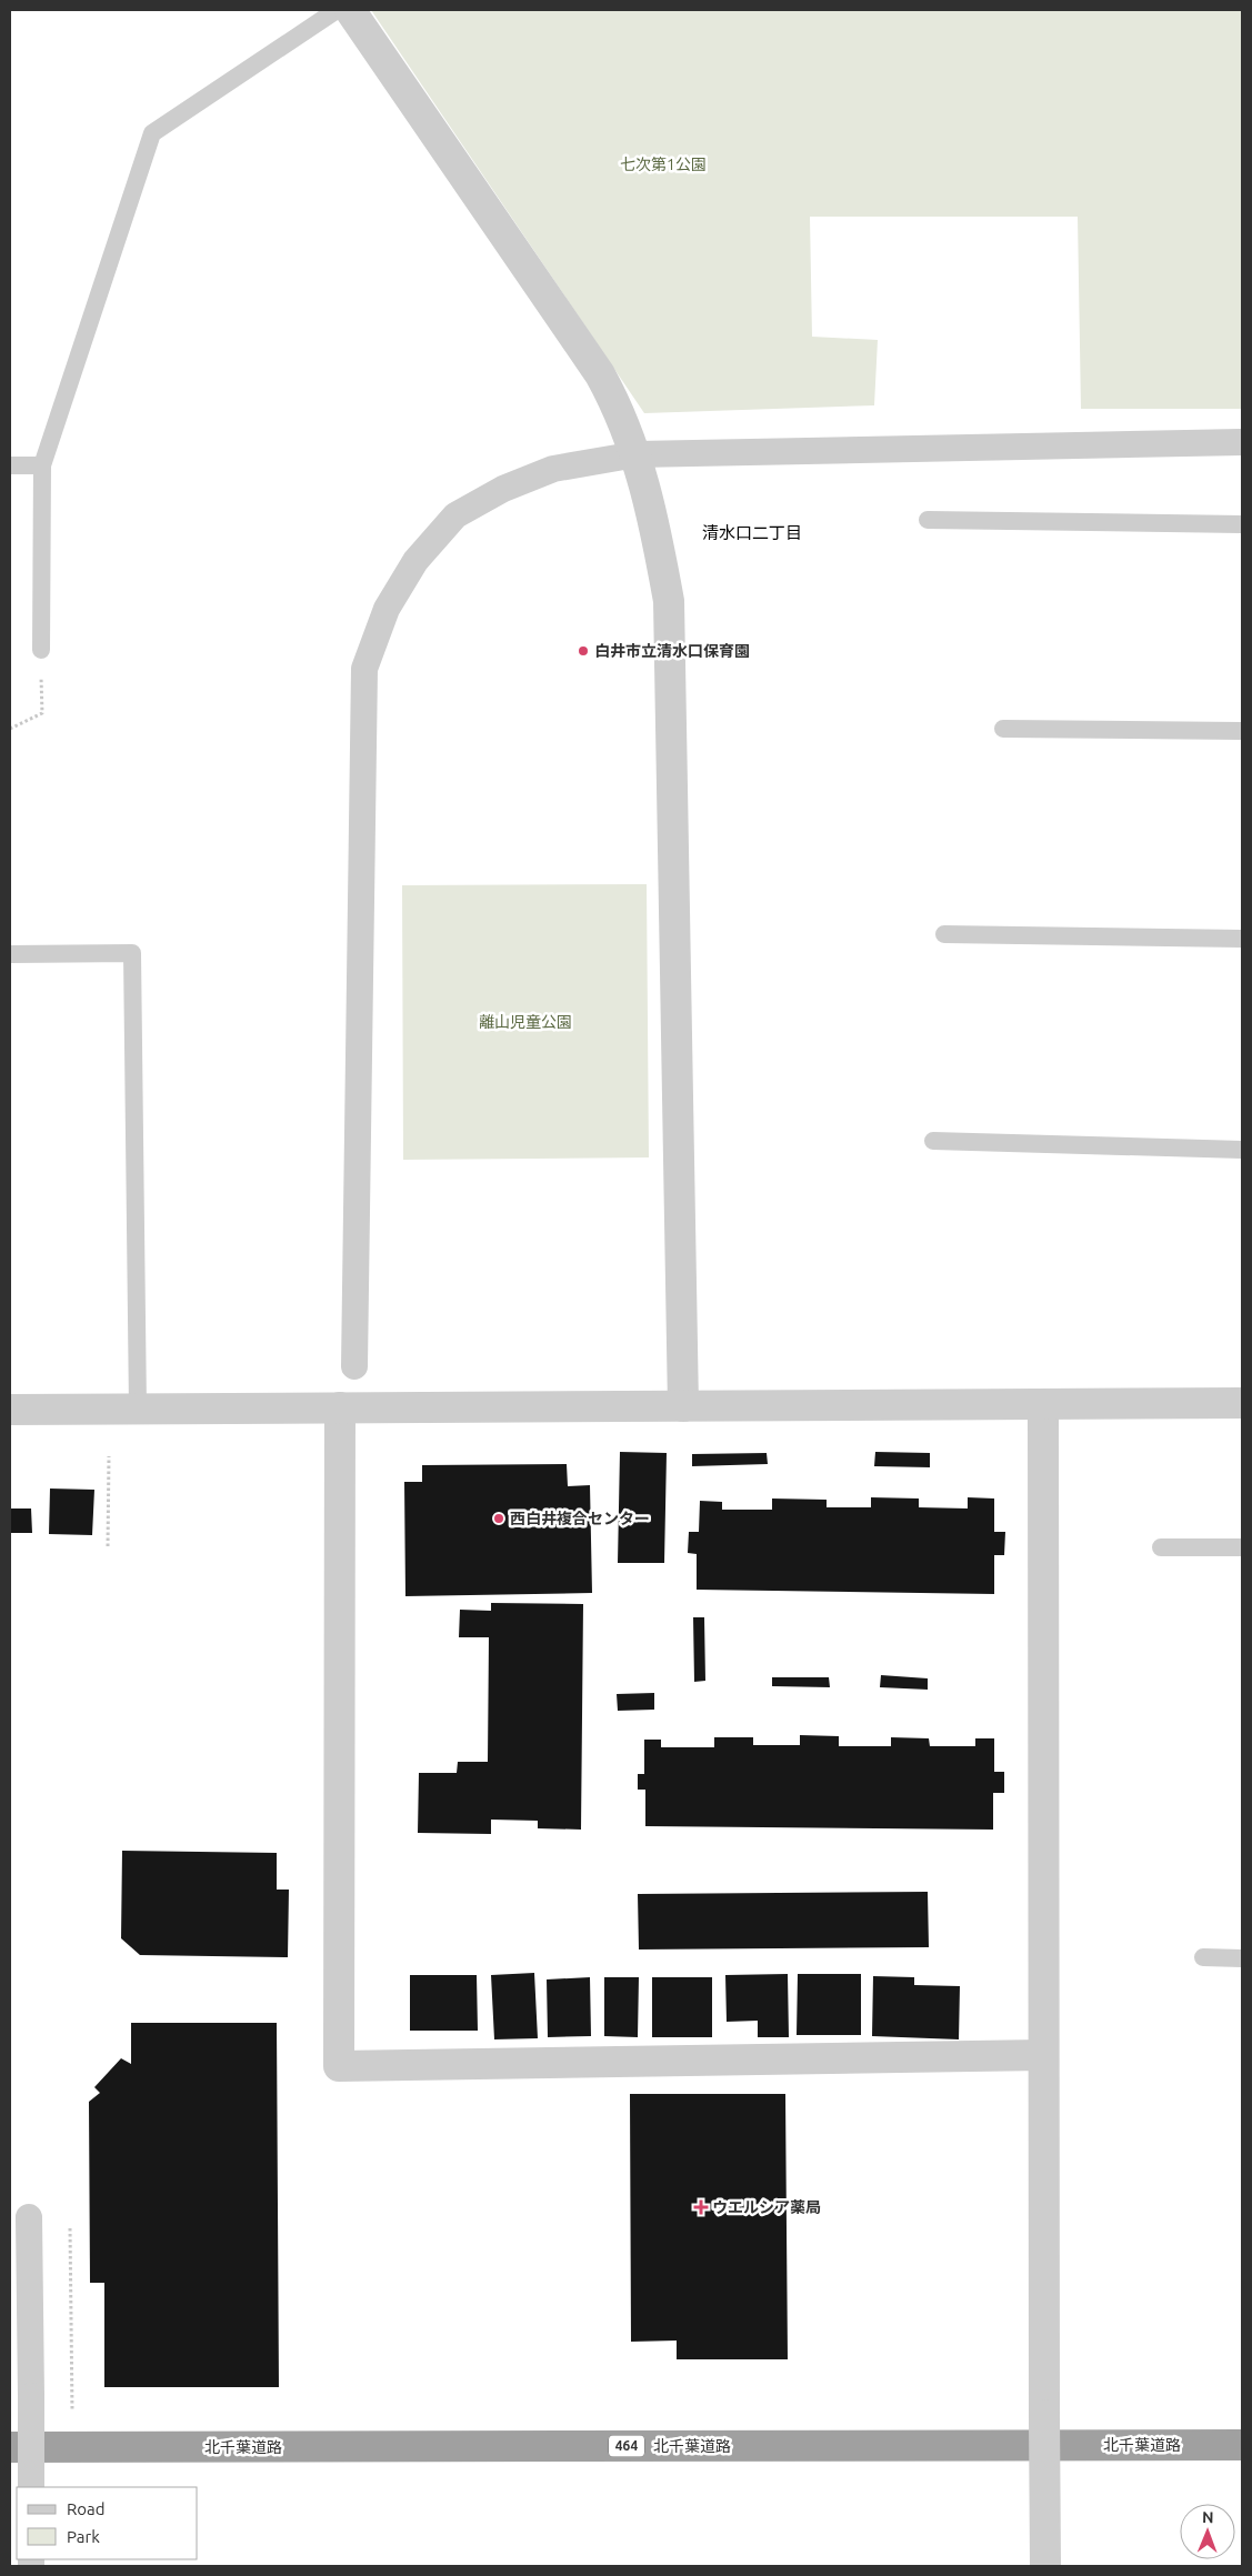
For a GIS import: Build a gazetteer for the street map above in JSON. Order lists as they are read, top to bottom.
{
  "streets": {
    "highway": ["北千葉道路", "464"]
  },
  "districts": ["清水口二丁目"],
  "parks": ["七次第1公園", "離山児童公園"],
  "places": {
    "other": ["白井市立清水口保育園", "西白井複合センター"],
    "health": ["ウエルシア薬局"]
  },
  "legend": ["Road", "Park"],
  "north": "top"
}
